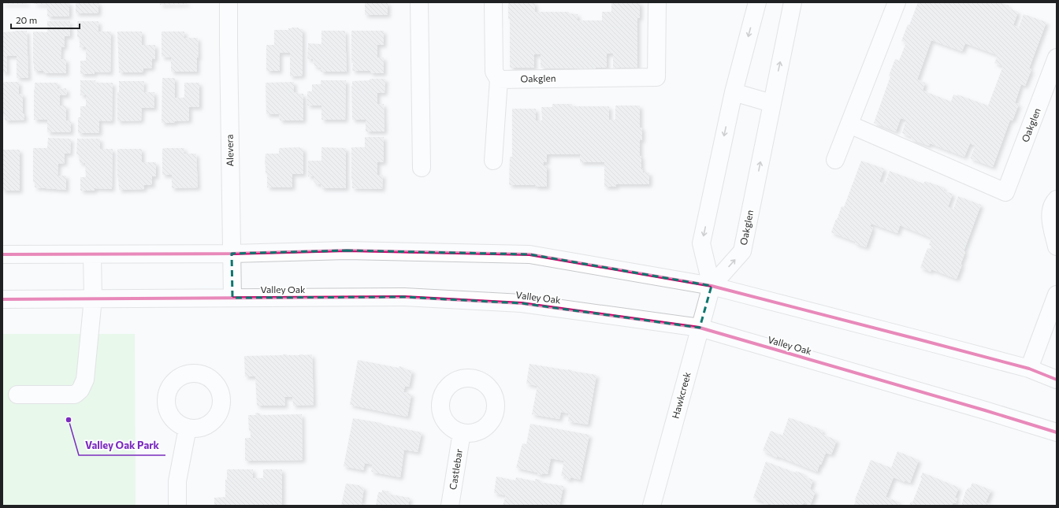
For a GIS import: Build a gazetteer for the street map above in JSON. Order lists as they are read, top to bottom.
{
  "streets": {
    "street": [
      "Oakglen",
      "Alevera",
      "Valley Oak",
      "Hawkcreek",
      "Castlebar"
    ]
  },
  "crossings": [
    ["Oakglen", "Hawkcreek"],
    ["Alevera", "Valley Oak"],
    ["Valley Oak", "Hawkcreek"]
  ],
  "places": ["Valley Oak Park"],
  "scale_bar": "20 m"
}
